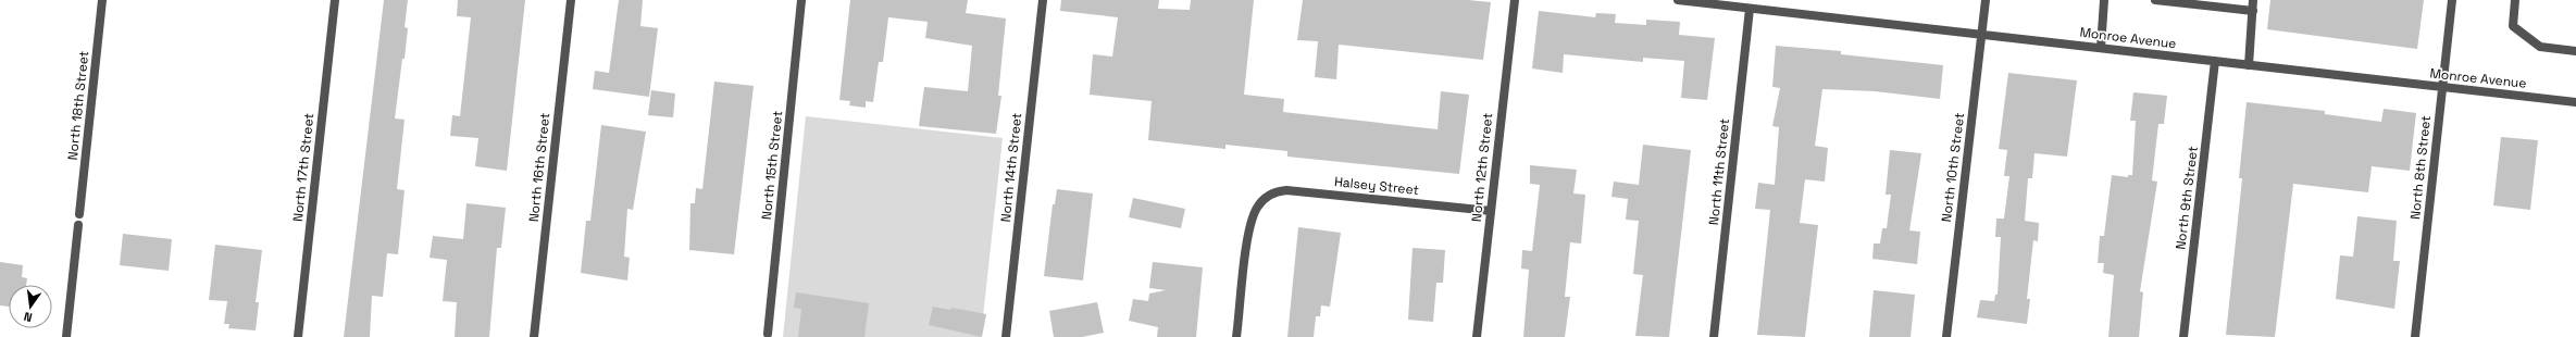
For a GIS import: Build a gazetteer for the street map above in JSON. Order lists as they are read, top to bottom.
{
  "streets": {
    "street": [
      "Monroe Avenue",
      "North 18th Street",
      "North 15th Street",
      "North 17th Street",
      "North 16th Street",
      "North 14th Street",
      "North 12th Street",
      "North 10th Street",
      "North 8th Street",
      "North 11th Street",
      "Halsey Street",
      "North 9th Street"
    ]
  },
  "crossings": [
    ["Monroe Avenue", "North 10th Street"],
    ["Monroe Avenue", "North 8th Street"],
    ["Monroe Avenue", "North 11th Street"],
    ["Monroe Avenue", "North 9th Street"],
    ["North 12th Street", "Halsey Street"]
  ],
  "north": "bottom"
}
